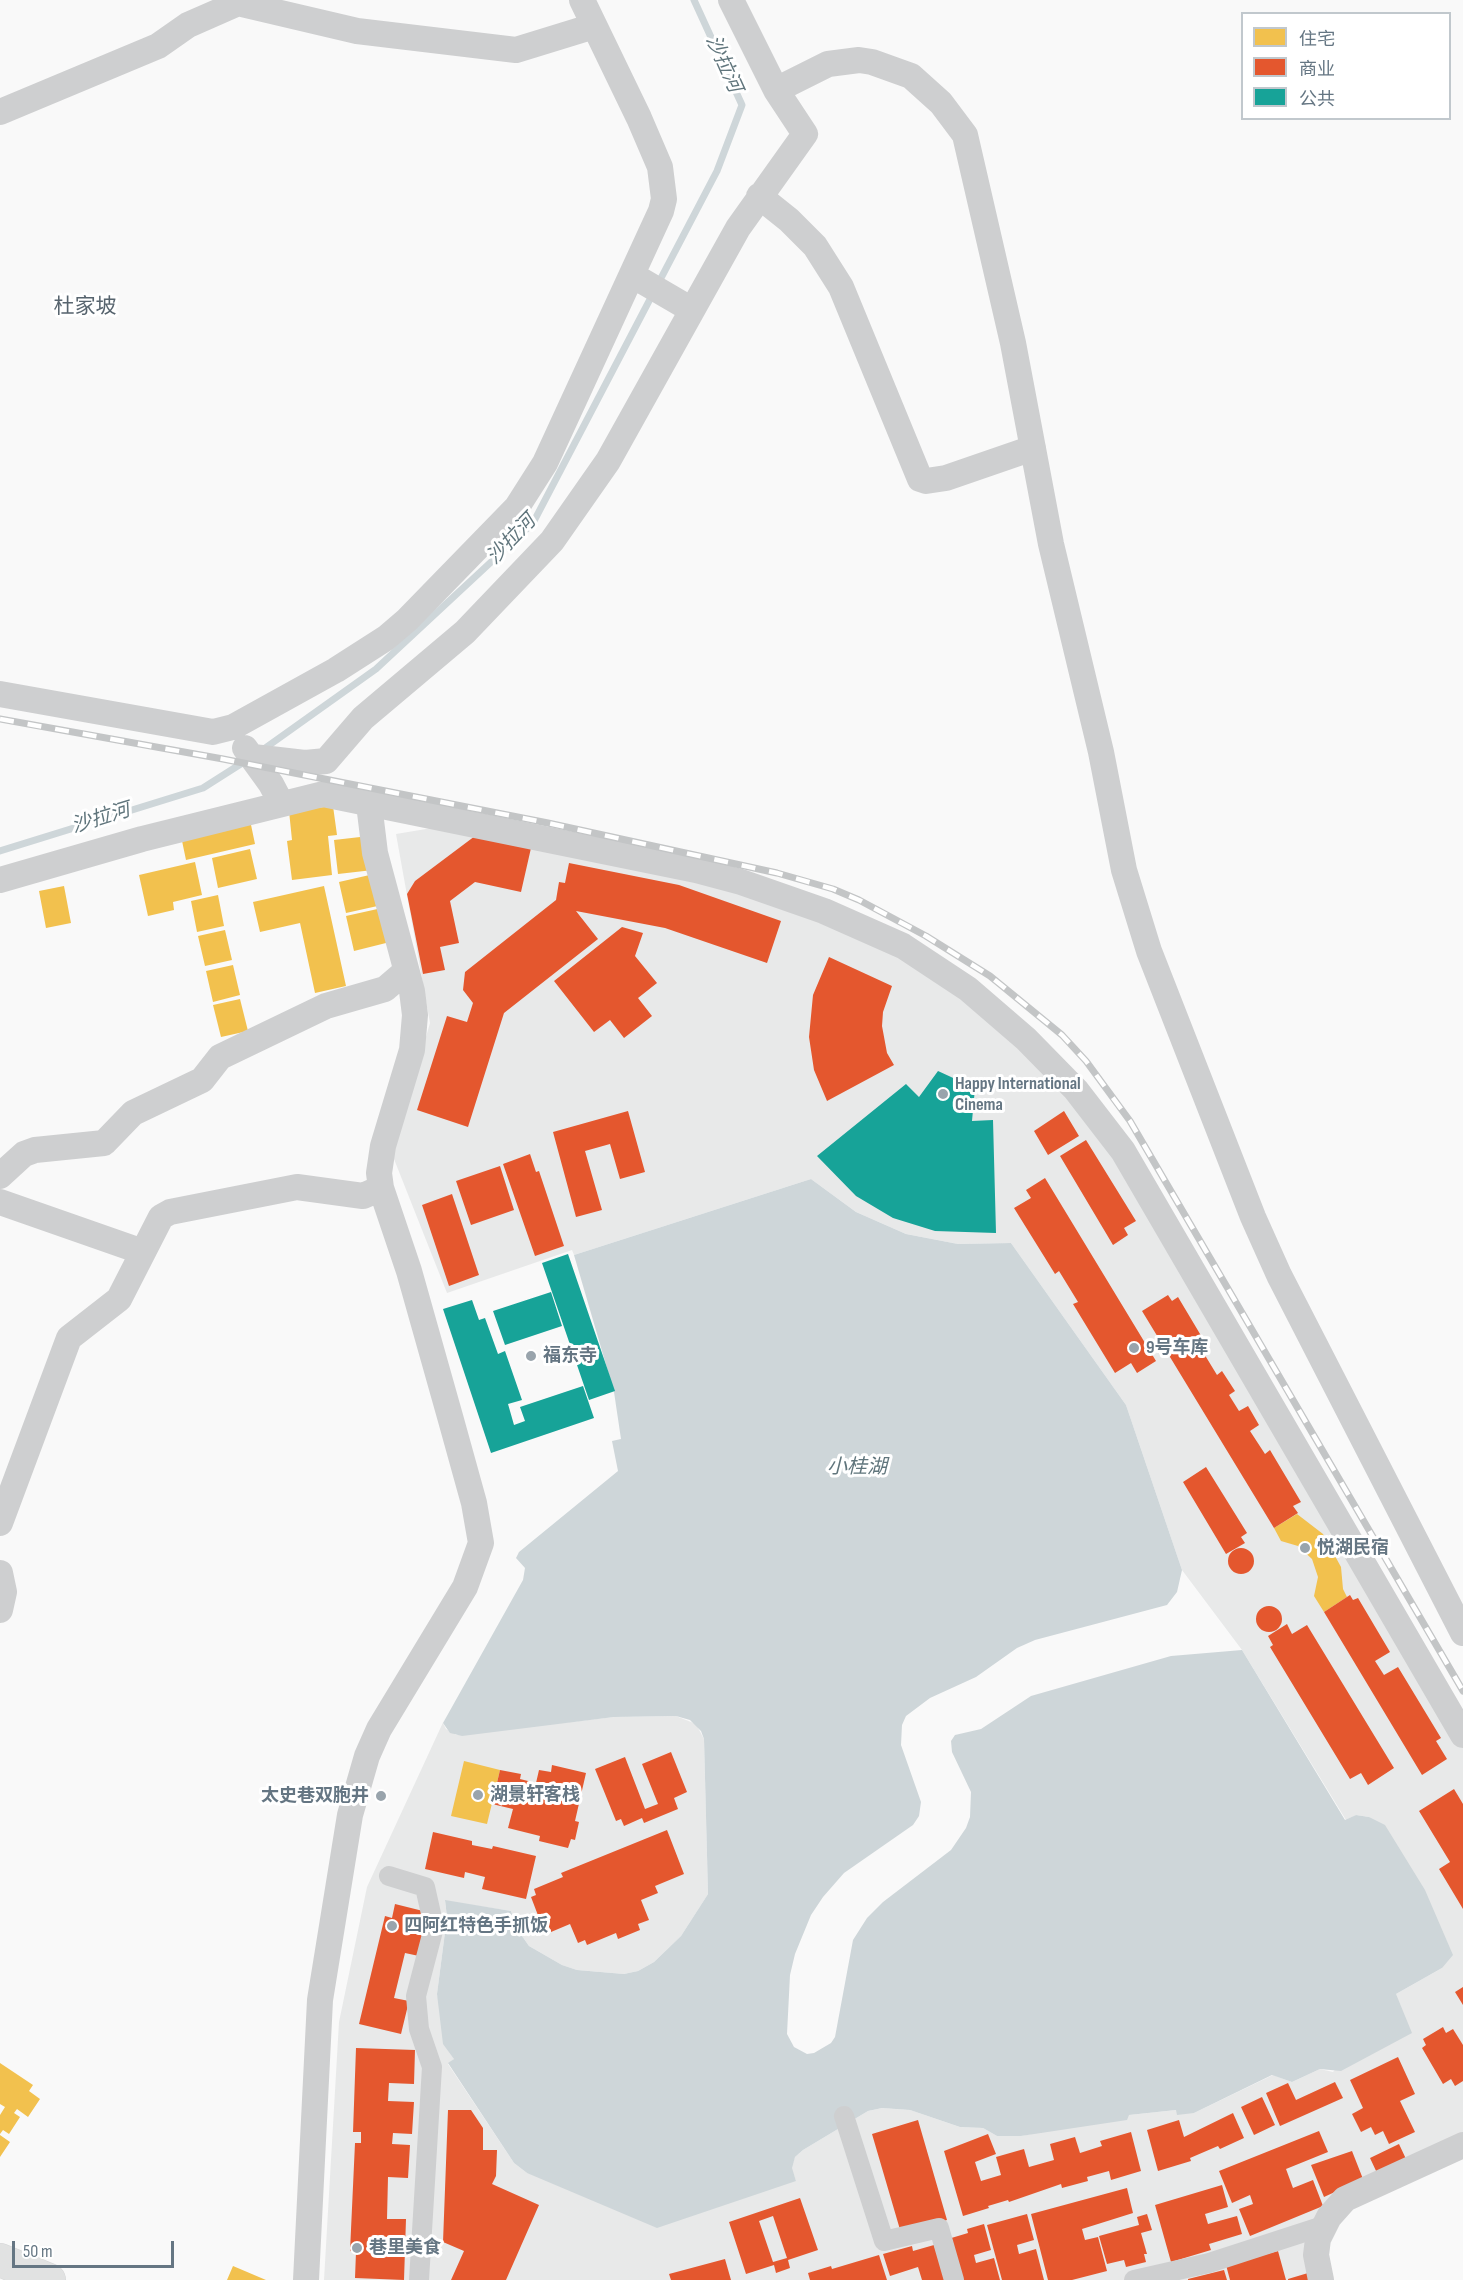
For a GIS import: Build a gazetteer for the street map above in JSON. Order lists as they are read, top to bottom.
{
  "districts": ["杜家坡"],
  "water": ["沙拉河", "小桂湖"],
  "places": [
    "Happy International Cinema",
    "9号车库",
    "福东寺",
    "悦湖民宿",
    "湖景轩客栈",
    "太史巷双胞井",
    "四阿红特色手抓饭",
    "巷里美食"
  ],
  "legend": ["住宅", "商业", "公共"],
  "scale_bar": "50 m"
}
